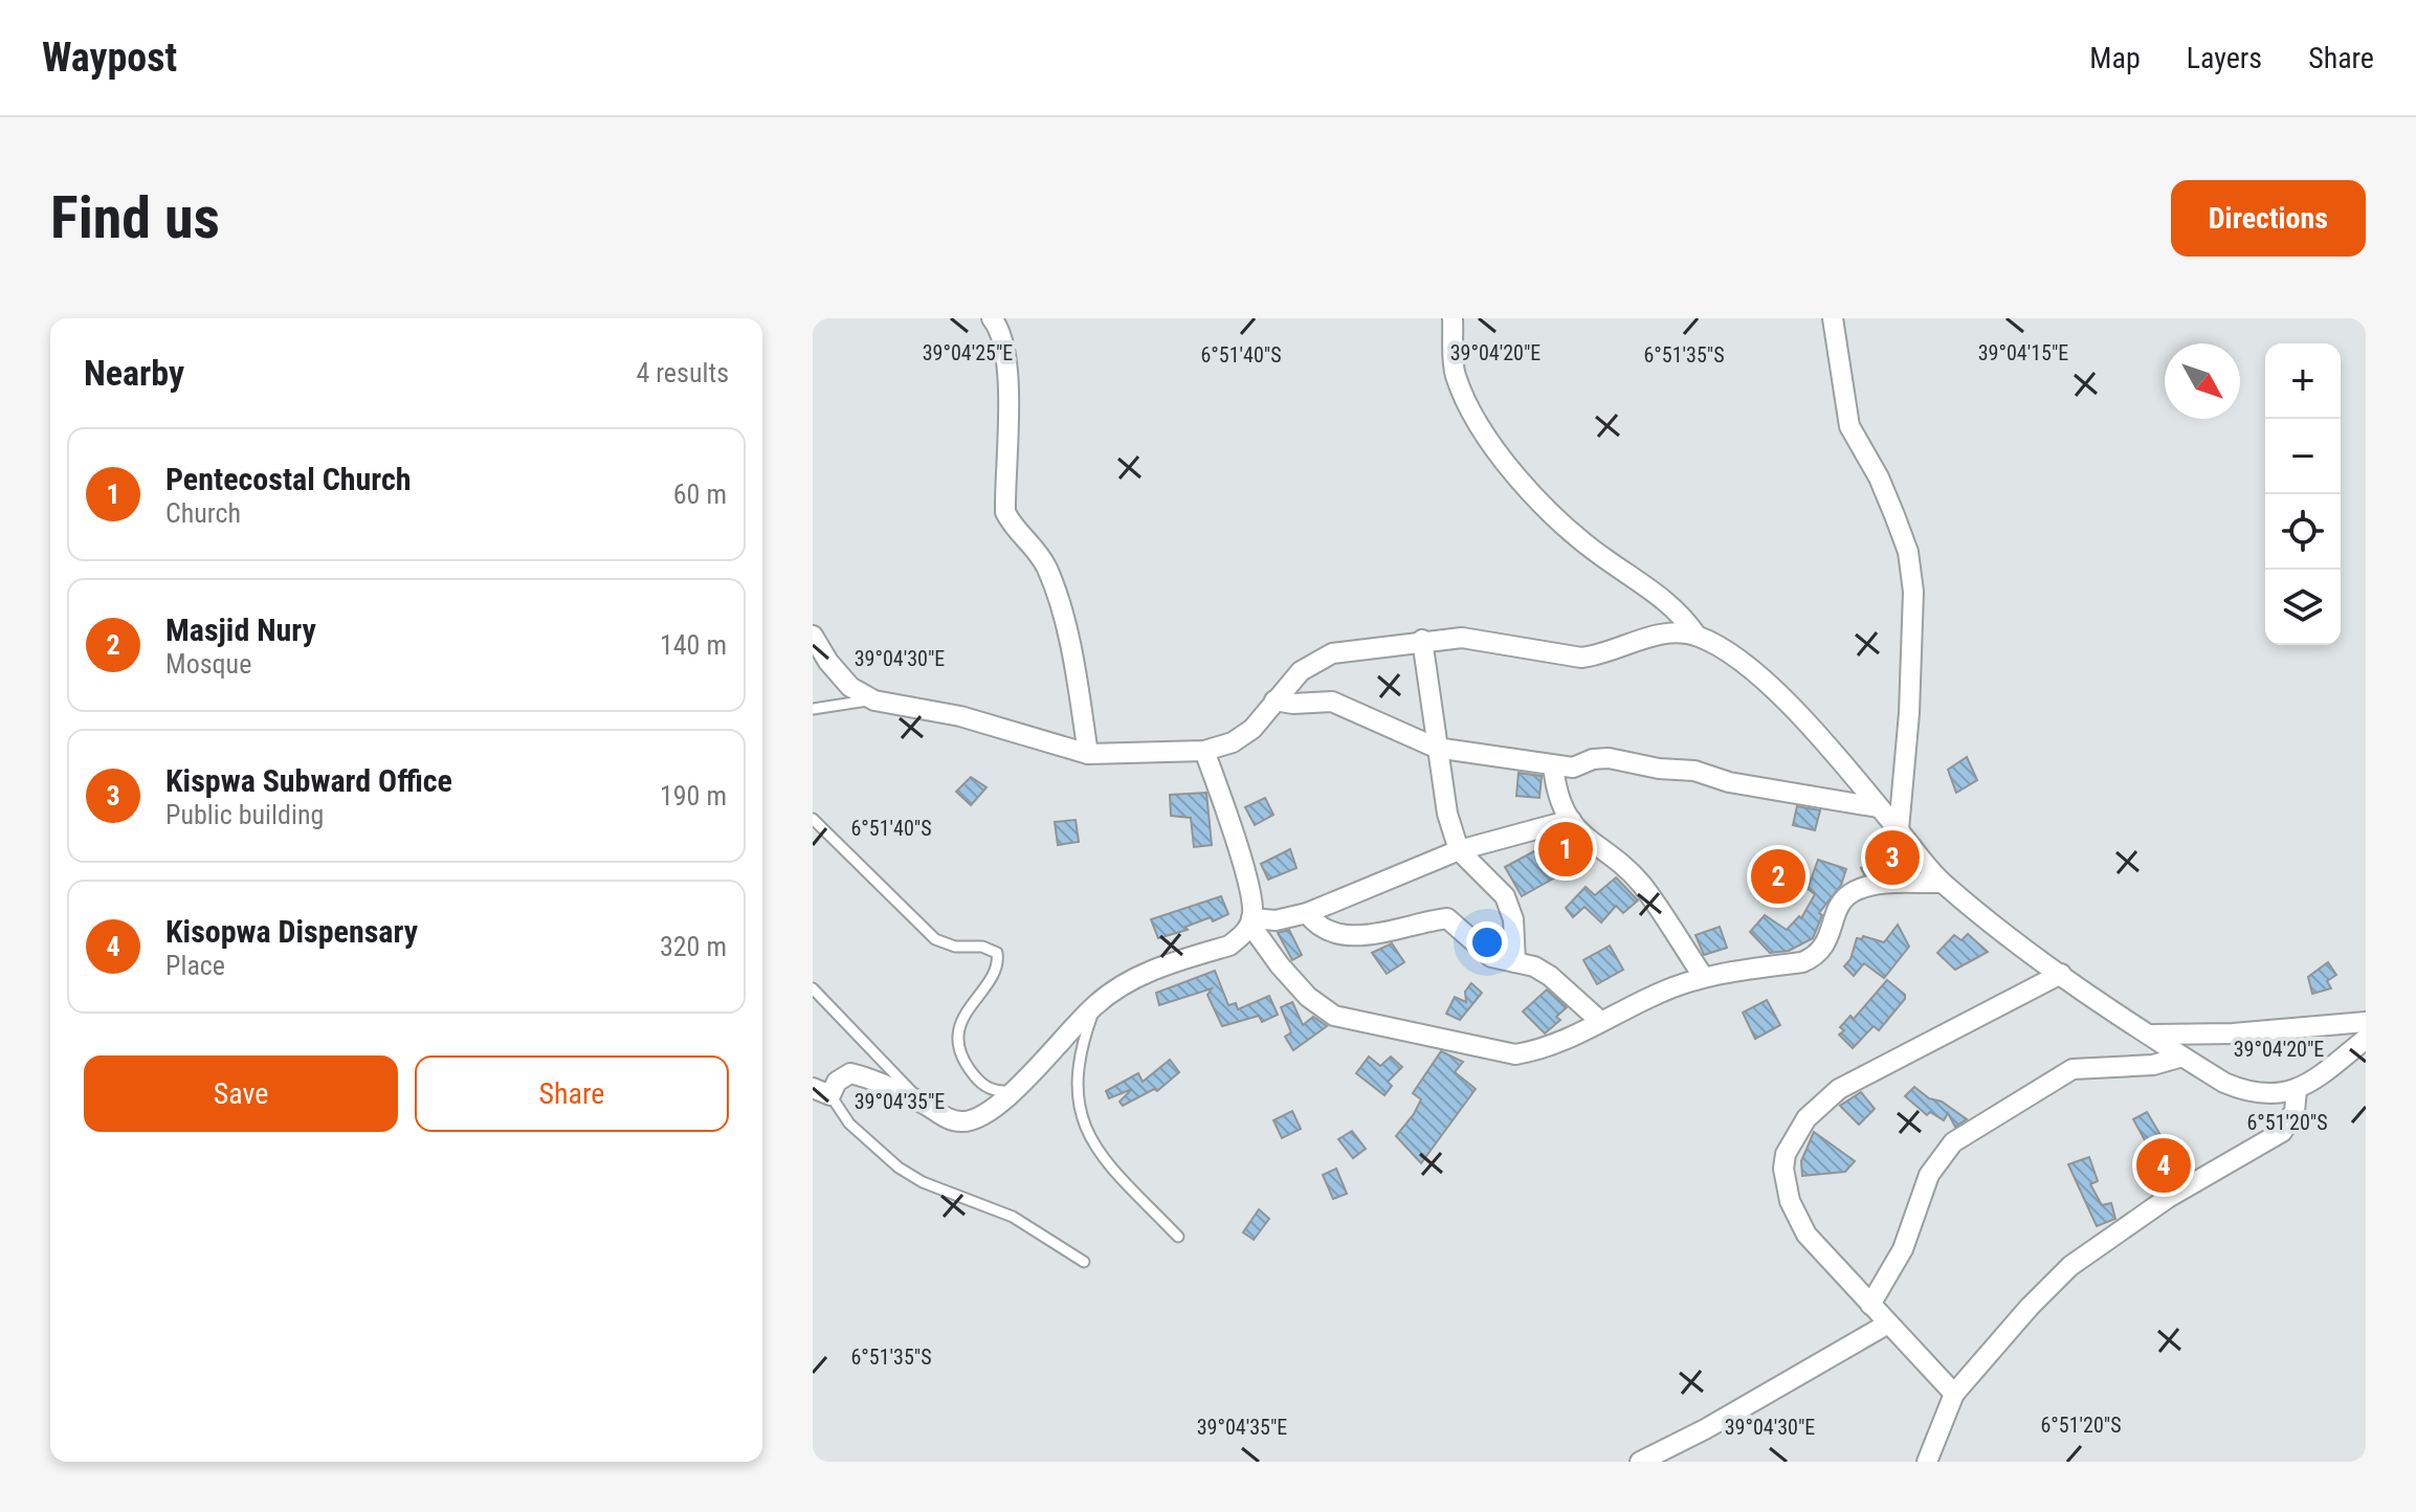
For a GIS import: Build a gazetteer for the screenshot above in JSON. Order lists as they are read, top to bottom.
{
  "north": "bottom right",
  "page": {
    "header": "Waypost",
    "nav": ["Map", "Layers", "Share"],
    "buttons": [
      "Directions",
      ["Save", "Share"]
    ],
    "title": "Find us",
    "heading": ["Nearby", "4 results"],
    "map_buttons": ["+", "−"],
    "list": [
      {
        "mark": "1",
        "name": "Pentecostal Church",
        "note": "Church",
        "value": "60 m"
      },
      {
        "mark": "2",
        "name": "Masjid Nury",
        "note": "Mosque",
        "value": "140 m"
      },
      {
        "mark": "3",
        "name": "Kispwa Subward Office",
        "note": "Public building",
        "value": "190 m"
      },
      {
        "mark": "4",
        "name": "Kisopwa Dispensary",
        "note": "Place",
        "value": "320 m"
      }
    ],
    "pins": [
      "1",
      "3",
      "2",
      "4"
    ]
  },
  "coordinates": [
    "39°04'25\"E",
    "39°04'20\"E",
    "39°04'15\"E",
    "6°51'40\"S",
    "6°51'35\"S",
    "39°04'30\"E",
    "39°04'35\"E",
    "6°51'20\"S"
  ]
}
